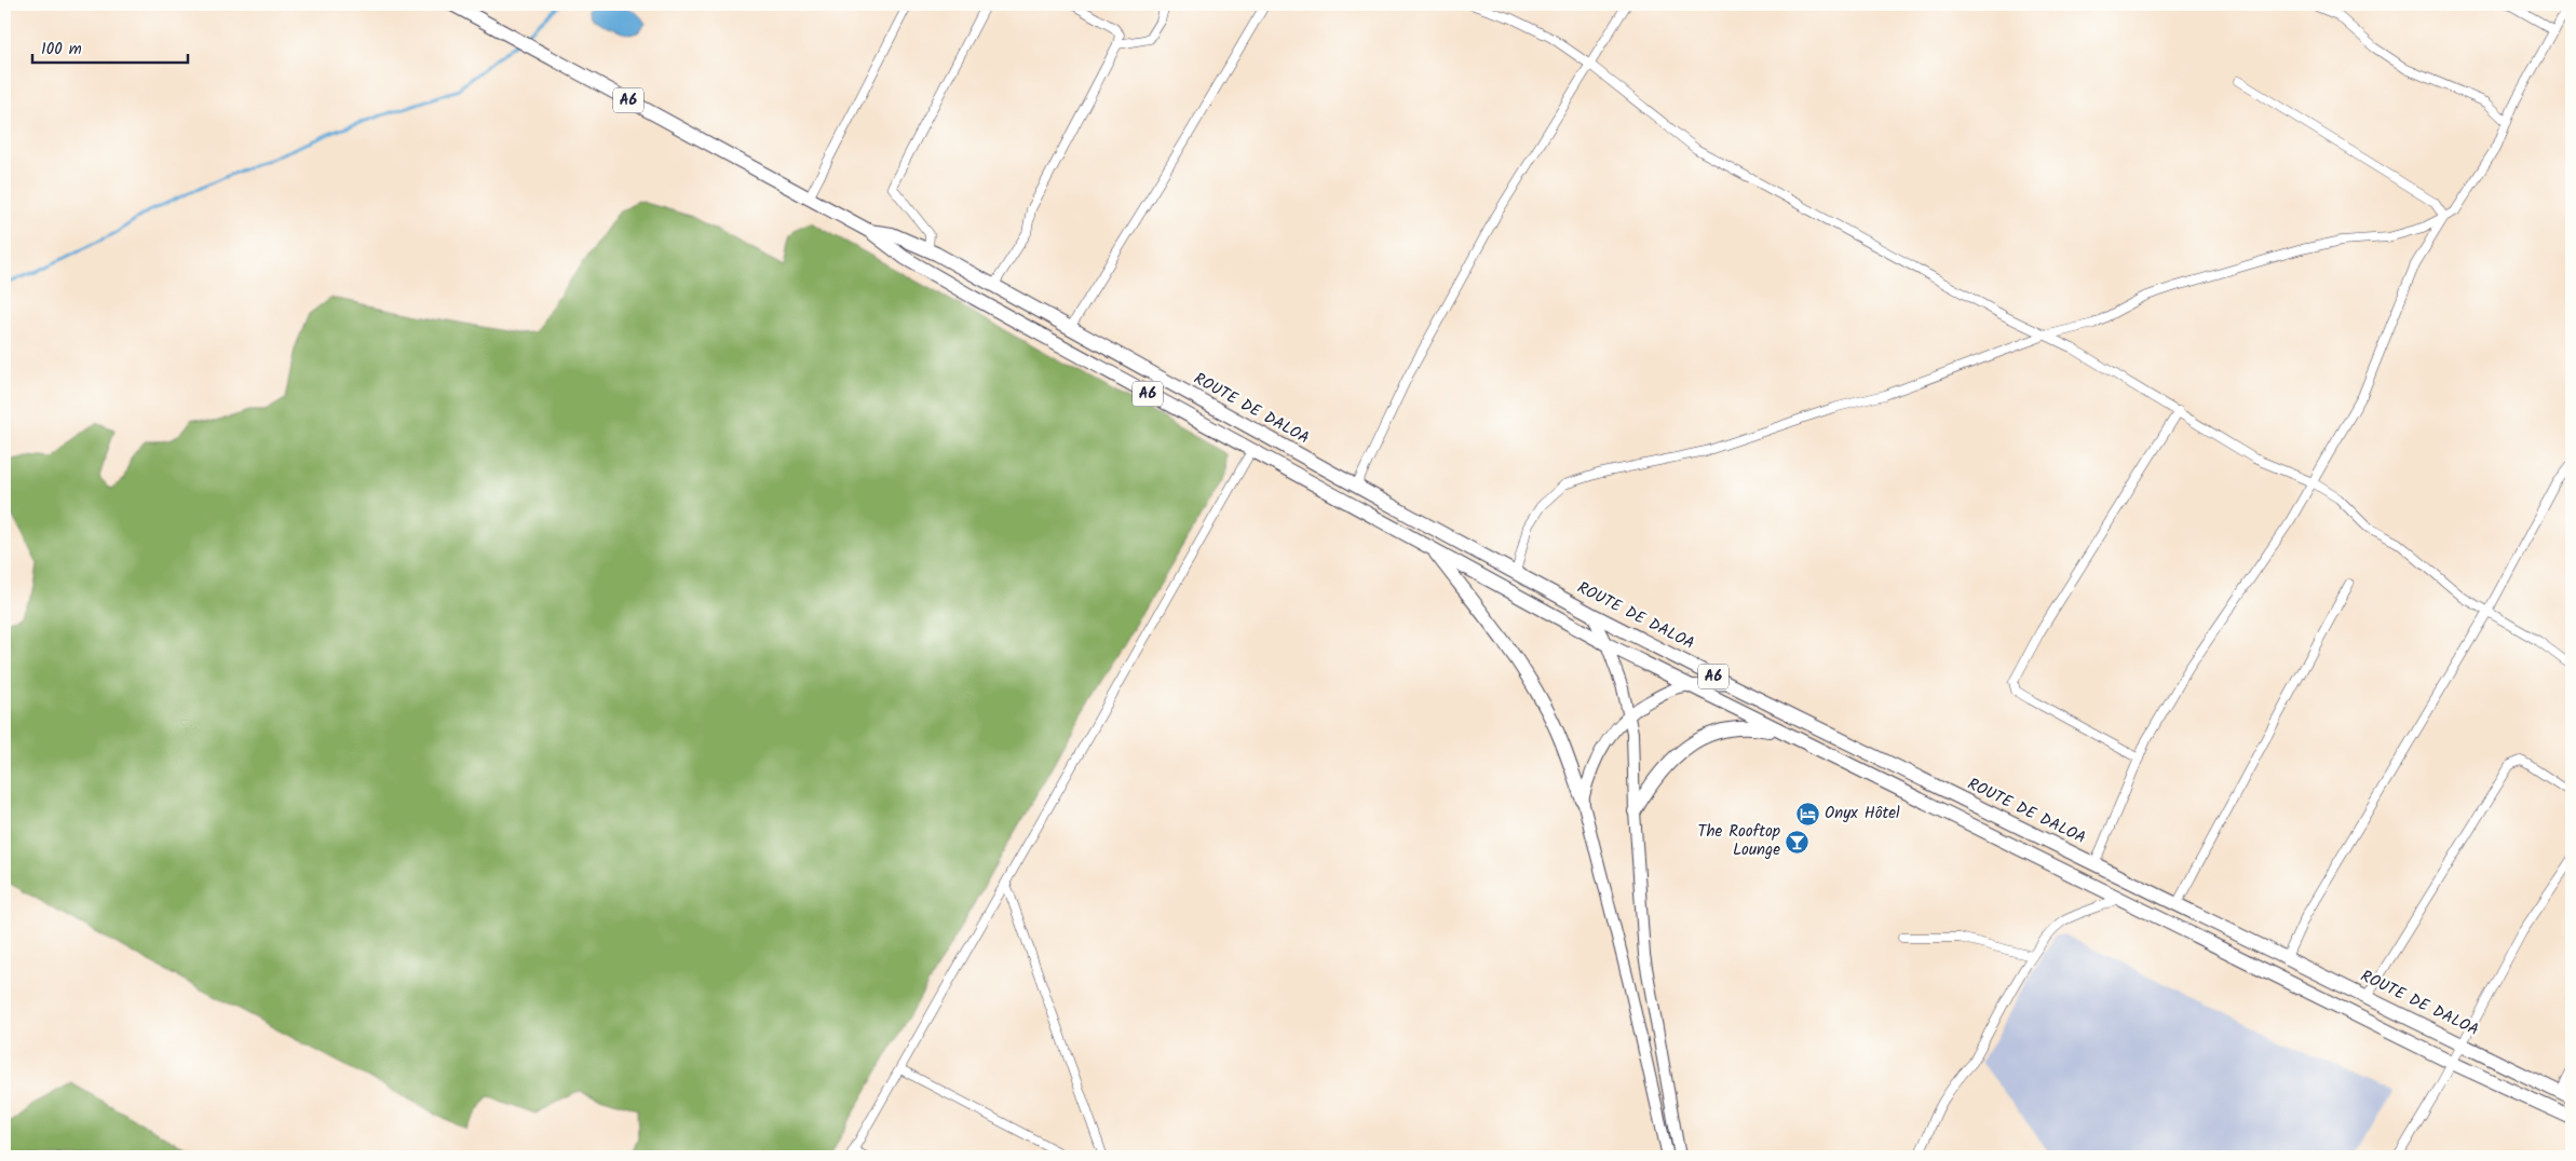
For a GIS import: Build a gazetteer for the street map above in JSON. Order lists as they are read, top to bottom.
{
  "streets": {
    "highway": ["A6", "ROUTE DE DALOA"]
  },
  "crossings": [
    ["A6", "ROUTE DE DALOA"]
  ],
  "places": {
    "hotel": ["Onyx Hôtel"],
    "bar": ["The Rooftop Lounge"]
  },
  "scale_bar": "100 m"
}
